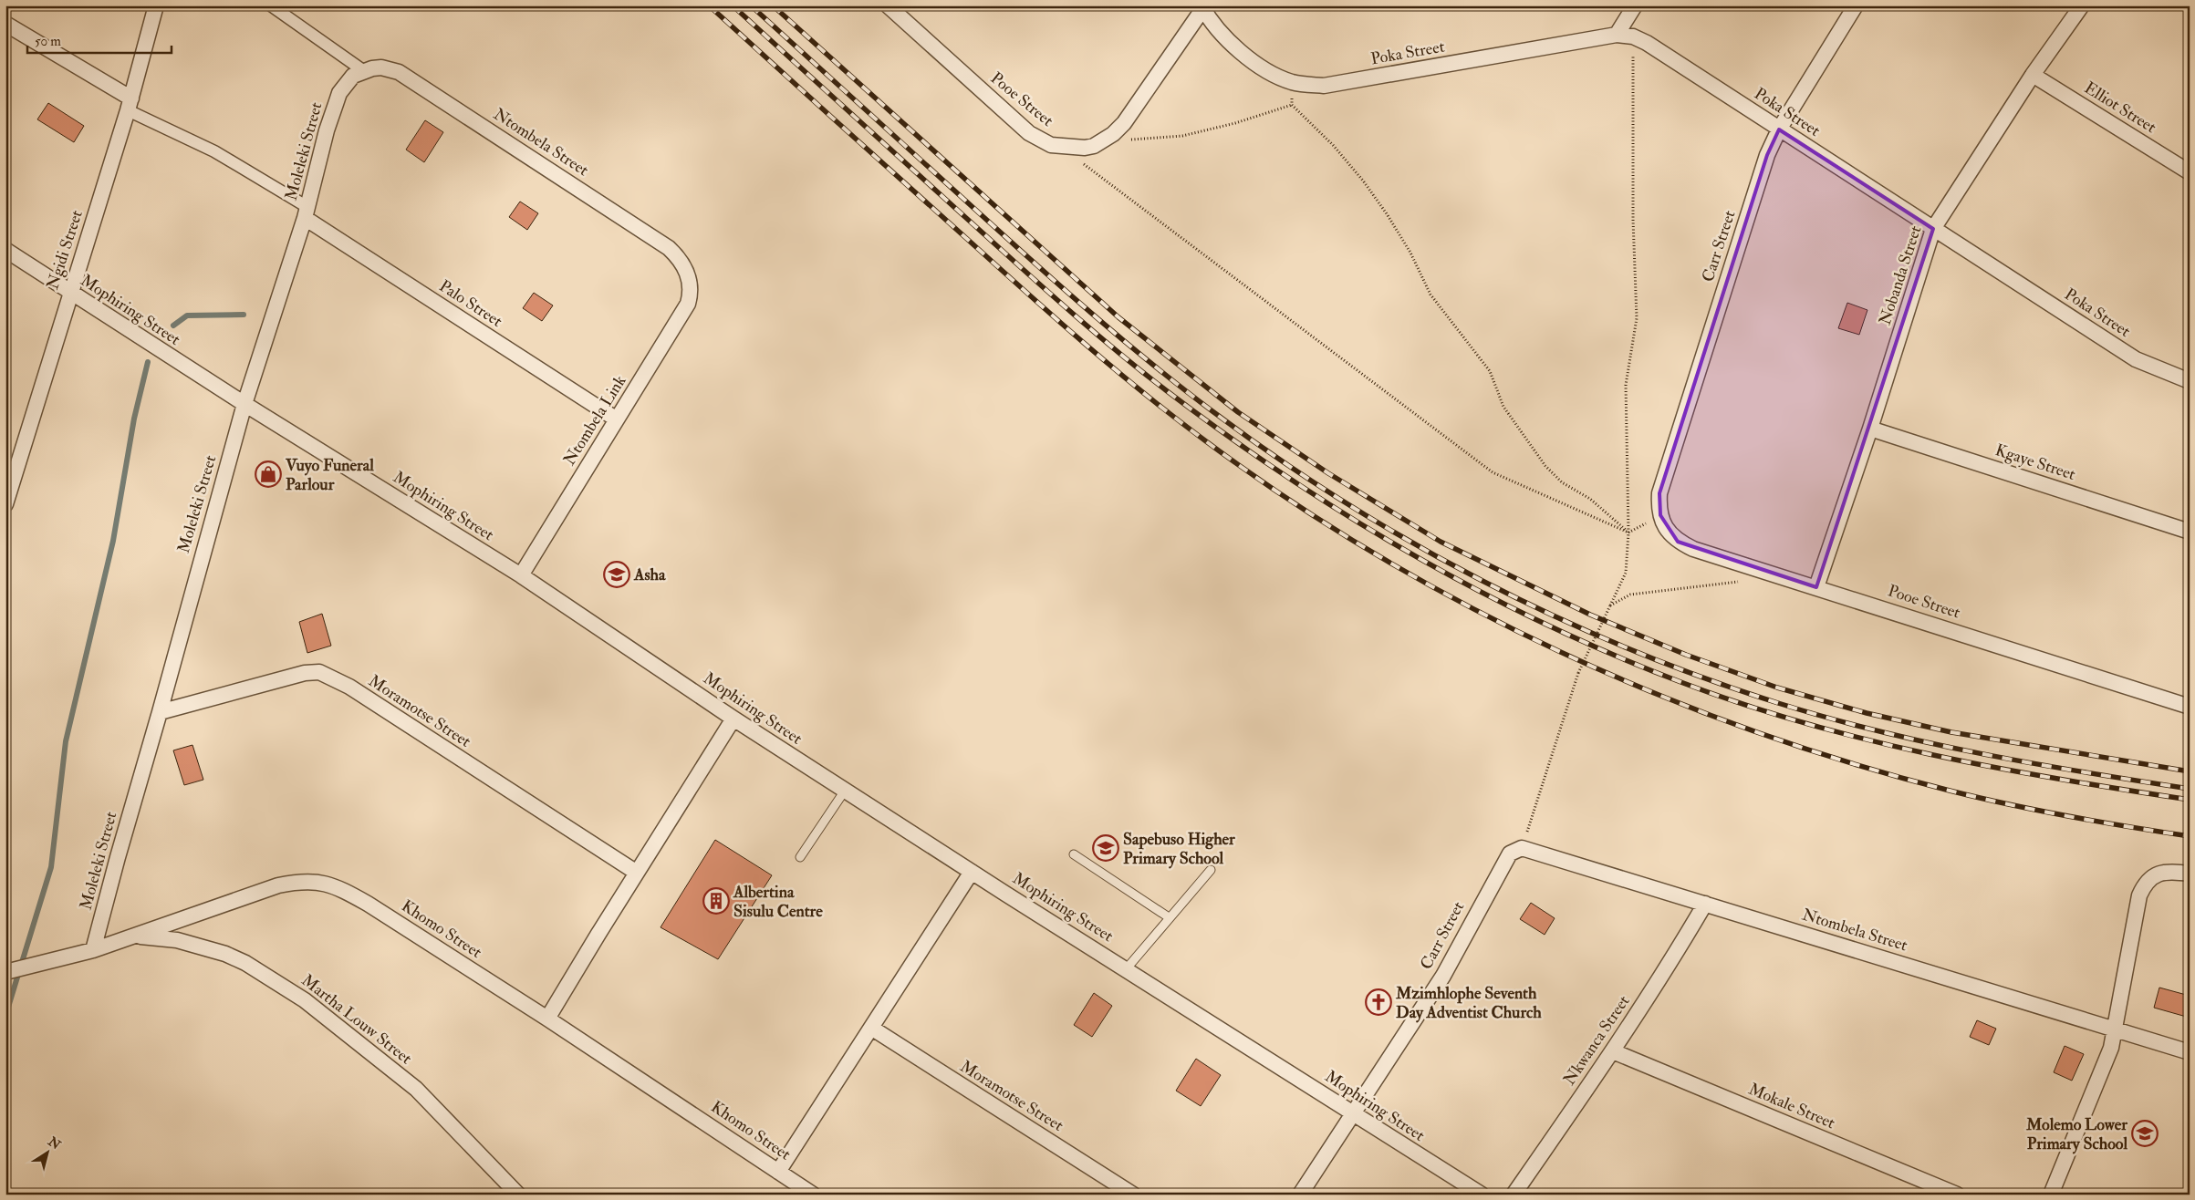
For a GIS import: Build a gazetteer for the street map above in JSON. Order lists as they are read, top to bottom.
{
  "streets": {
    "street": [
      "Poka Street",
      "Pooe Street",
      "Elliot Street",
      "Ntombela Street",
      "Moleleki Street",
      "Carr Street",
      "Ngidi Street",
      "Nobanda Street",
      "Palo Street",
      "Mophiring Street",
      "Ntombela Link",
      "Kgaye Street",
      "Moramotse Street",
      "Khomo Street",
      "Martha Louw Street",
      "Nkwanca Street",
      "Mokale Street"
    ]
  },
  "crossings": [
    ["Poka Street", "Carr Street"],
    ["Poka Street", "Nobanda Street"],
    ["Pooe Street", "Carr Street"],
    ["Pooe Street", "Nobanda Street"],
    ["Elliot Street", "Nobanda Street"],
    ["Ntombela Street", "Moleleki Street"],
    ["Ntombela Street", "Carr Street"],
    ["Ntombela Street", "Ntombela Link"],
    ["Ntombela Street", "Nkwanca Street"],
    ["Moleleki Street", "Palo Street"],
    ["Moleleki Street", "Mophiring Street"],
    ["Moleleki Street", "Moramotse Street"],
    ["Moleleki Street", "Khomo Street"],
    ["Carr Street", "Mophiring Street"],
    ["Ngidi Street", "Mophiring Street"],
    ["Nobanda Street", "Kgaye Street"],
    ["Palo Street", "Ntombela Link"],
    ["Mophiring Street", "Ntombela Link"],
    ["Khomo Street", "Martha Louw Street"],
    ["Nkwanca Street", "Mokale Street"]
  ],
  "places": {
    "shop": ["Vuyo Funeral Parlour"],
    "school or university": ["Asha", "Sapebuso Higher Primary School", "Molemo Lower Primary School"],
    "building": ["Albertina Sisulu Centre"],
    "church": ["Mzimhlophe Seventh Day Adventist Church"]
  },
  "scale_bar": "50 m",
  "north": "top right"
}
